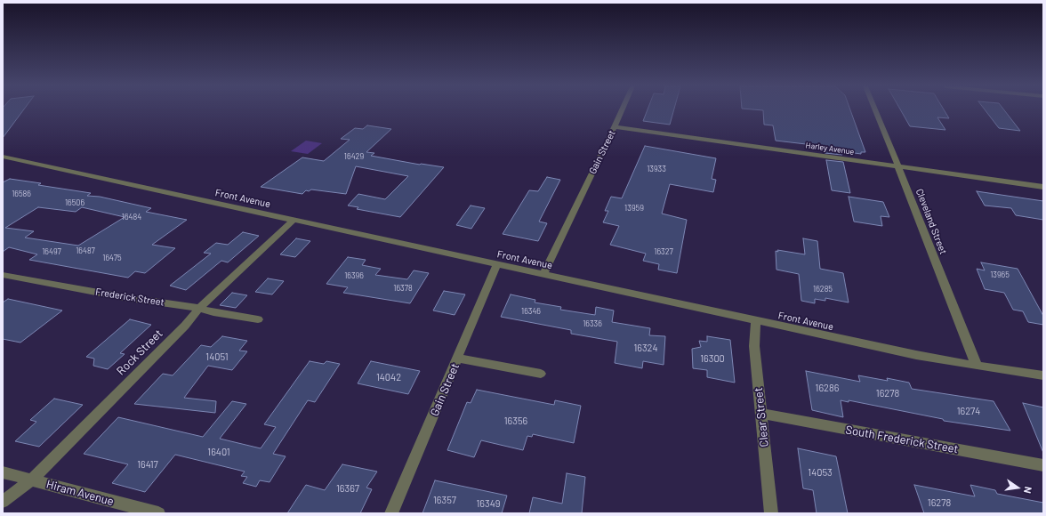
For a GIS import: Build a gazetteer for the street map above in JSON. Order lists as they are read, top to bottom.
{
  "streets": {
    "street": [
      "Harley Avenue",
      "Gain Street",
      "Front Avenue",
      "Cleveland Street",
      "Frederick Street",
      "Rock Street",
      "Clear Street",
      "South Frederick Street",
      "Hiram Avenue"
    ]
  },
  "crossings": [
    ["Harley Avenue", "Gain Street"],
    ["Harley Avenue", "Cleveland Street"],
    ["Gain Street", "Front Avenue"],
    ["Front Avenue", "Cleveland Street"],
    ["Front Avenue", "Rock Street"],
    ["Front Avenue", "Clear Street"],
    ["Frederick Street", "Rock Street"],
    ["Rock Street", "Hiram Avenue"],
    ["Clear Street", "South Frederick Street"]
  ],
  "house_numbers": [
    "16429",
    "13933",
    "16586",
    "16506",
    "13959",
    "16484",
    "16487",
    "16497",
    "16327",
    "16475",
    "13965",
    "16396",
    "16378",
    "16285",
    "16346",
    "16336",
    "16324",
    "14051",
    "16300",
    "14042",
    "16286",
    "16278",
    "16274",
    "16356",
    "16401",
    "16417",
    "14053",
    "16367",
    "16357",
    "16278",
    "16349"
  ],
  "north": "right"
}
